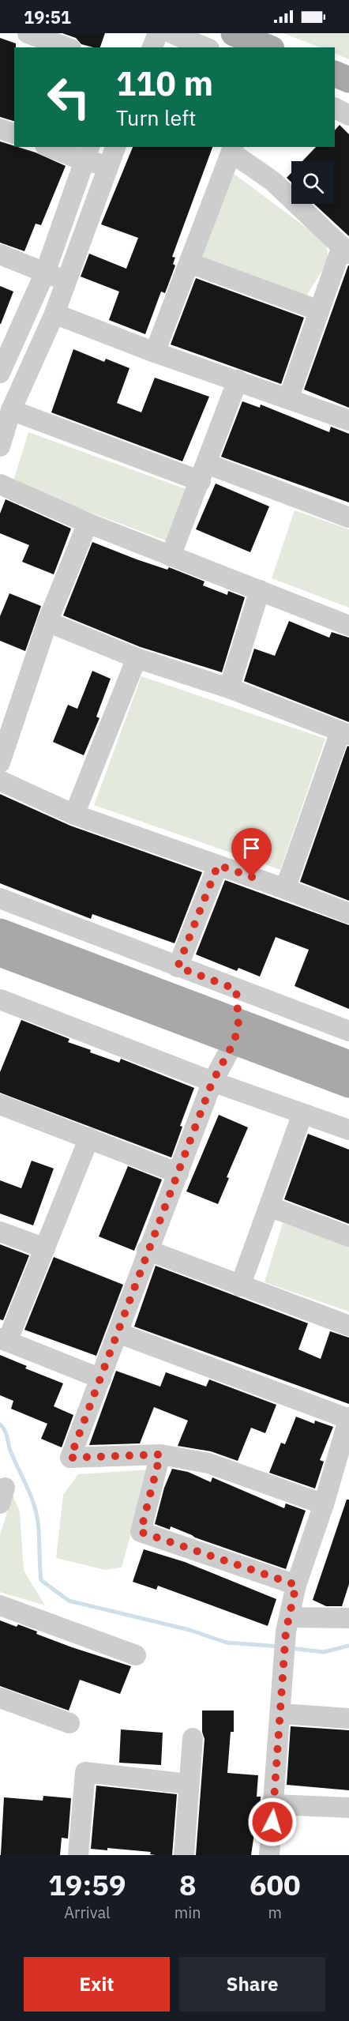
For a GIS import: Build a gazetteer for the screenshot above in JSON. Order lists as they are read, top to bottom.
{
  "page": {
    "status": "19:51",
    "turn": ["110 m", "Turn left"],
    "eta": [
      "19:59",
      "Arrival",
      "8",
      "min",
      "600",
      "m"
    ],
    "buttons": ["Exit", "Share"]
  }
}
